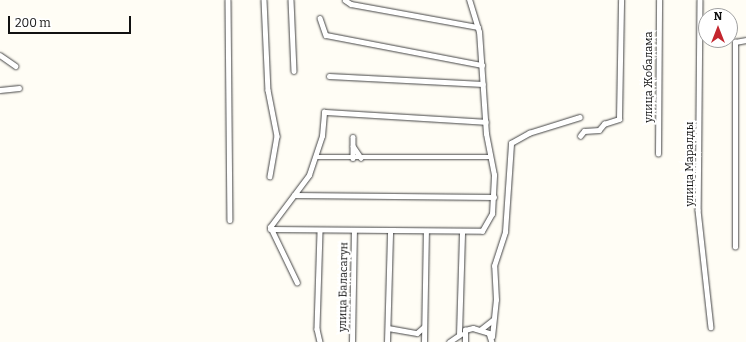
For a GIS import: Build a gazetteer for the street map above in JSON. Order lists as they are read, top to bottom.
{
  "streets": {
    "street": ["улица Жобалама", "улица Маралды", "улица Баласагун"]
  },
  "scale_bar": "200 m",
  "north": "top"
}
